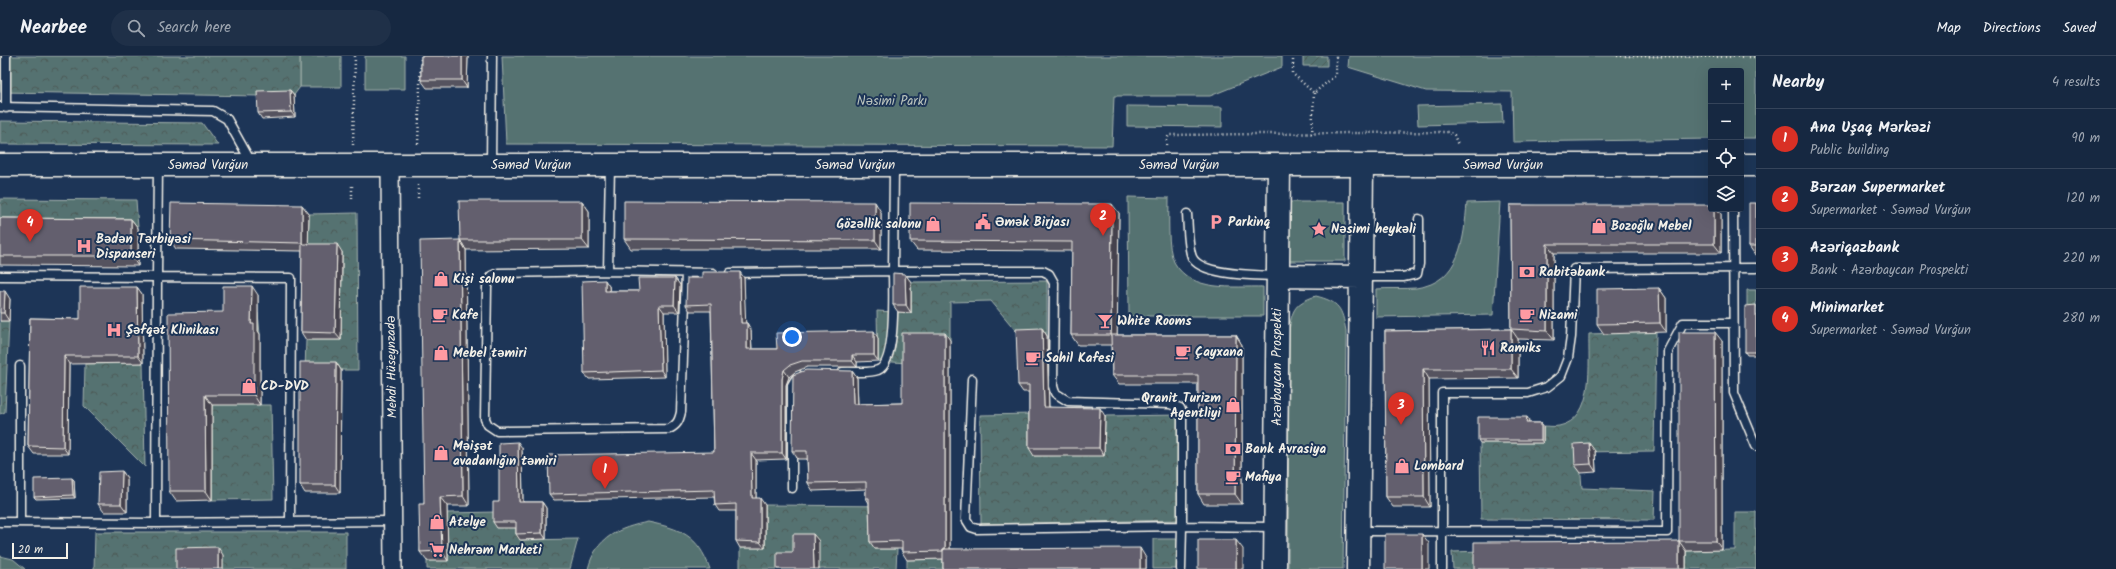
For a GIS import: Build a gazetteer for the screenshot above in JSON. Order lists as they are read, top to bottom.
{
  "streets": {
    "main road": ["Səməd Vurğun", "Azərbaycan Prospekti"],
    "street": ["Mehdi Hüseynzadə"]
  },
  "crossings": [
    ["Səməd Vurğun", "Mehdi Hüseynzadə"],
    ["Səməd Vurğun", "Azərbaycan Prospekti"]
  ],
  "parks": ["Nəsimi Parkı"],
  "places": {
    "public building": ["Əmək Birjası"],
    "parking": ["Parkinq"],
    "shop": [
      "Gözəllik salonu",
      "Bozoğlu Mebel",
      "Kişi salonu",
      "Mebel təmiri",
      "CD-DVD",
      "Qranit Turizm Agentliyi",
      "Məişət avadanlığın təmiri",
      "Lombard",
      "Atelye"
    ],
    "place": ["Nəsimi heykəli"],
    "hospital": ["Bədən Tərbiyəsi Dispanseri", "Şəfqət Klinikası"],
    "bank": ["Rabitəbank", "Bank Avrasiya"],
    "cafe": [
      "Kafe",
      "Nizami",
      "Çayxana",
      "Sahil Kafesi",
      "Mafiya"
    ],
    "bar": ["White Rooms"],
    "restaurant": ["Ramiks"],
    "supermarket": ["Nehrəm Marketi"]
  },
  "scale_bar": "20 m",
  "page": {
    "header": "Nearbee",
    "search": "Search here",
    "nav": ["Map", "Directions", "Saved"],
    "heading": ["Nearby", "4 results"],
    "map_buttons": ["+", "−"],
    "list": [
      {
        "mark": "1",
        "name": "Ana Uşaq Mərkəzi",
        "note": "Public building",
        "value": "90 m"
      },
      {
        "mark": "2",
        "name": "Bərzan Supermarket",
        "note": "Supermarket · Səməd Vurğun",
        "value": "120 m"
      },
      {
        "mark": "3",
        "name": "Azəriqazbank",
        "note": "Bank · Azərbaycan Prospekti",
        "value": "220 m"
      },
      {
        "mark": "4",
        "name": "Minimarket",
        "note": "Supermarket · Səməd Vurğun",
        "value": "280 m"
      }
    ],
    "pins": [
      "2",
      "4",
      "3",
      "1"
    ],
    "scale": "20 m"
  }
}
